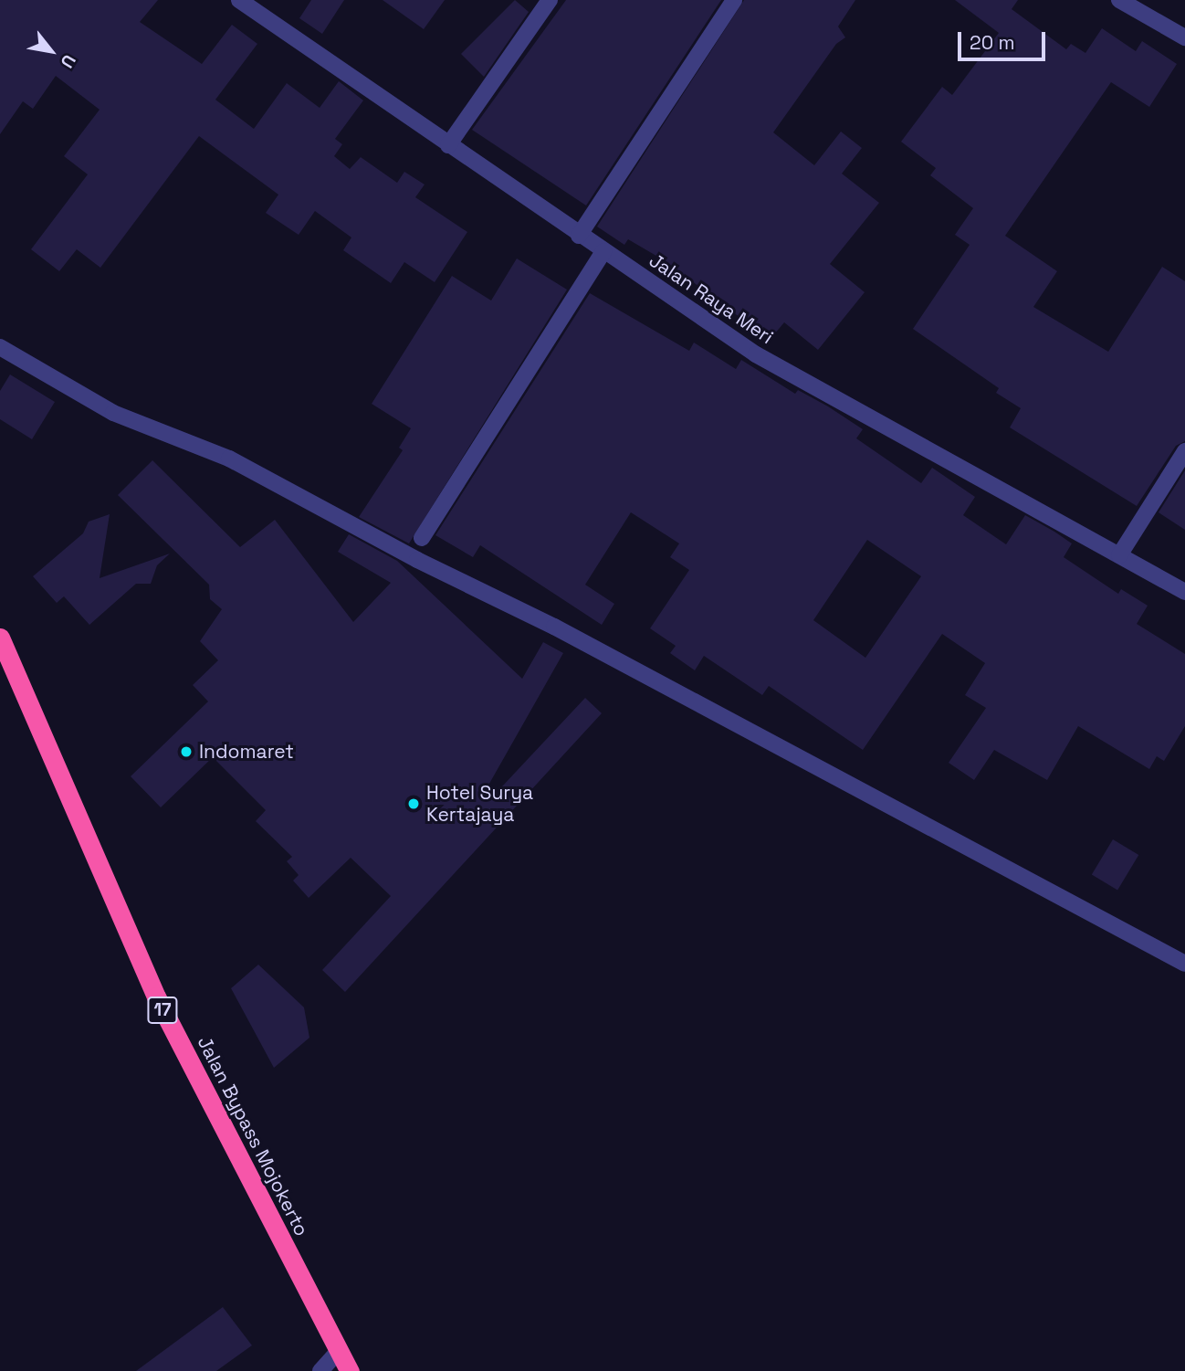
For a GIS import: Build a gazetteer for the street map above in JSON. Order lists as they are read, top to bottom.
{
  "streets": {
    "highway": ["17", "Jalan Bypass Mojokerto"],
    "street": ["Jalan Raya Meri"]
  },
  "places": ["Indomaret", "Hotel Surya Kertajaya"],
  "scale_bar": "20 m",
  "north": "bottom right"
}
